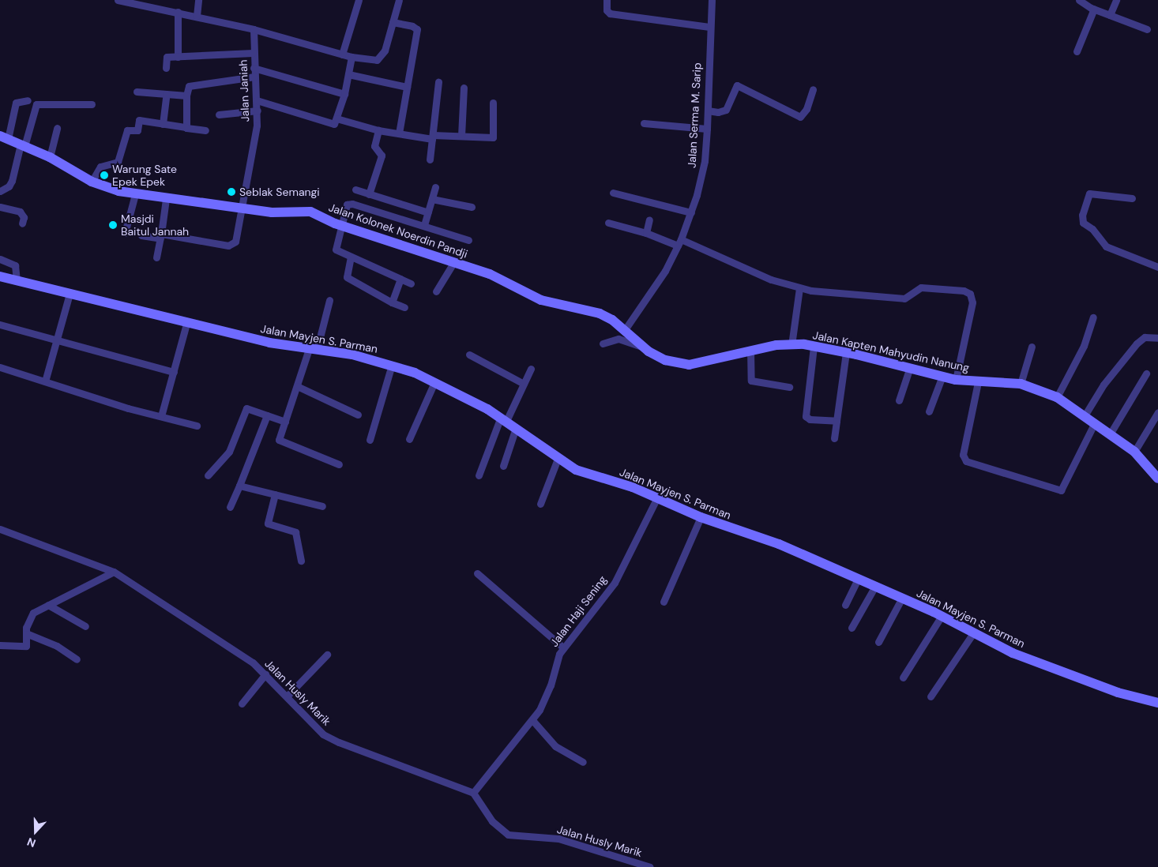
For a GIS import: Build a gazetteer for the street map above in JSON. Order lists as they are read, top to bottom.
{
  "streets": {
    "street": [
      "Jalan Janiah",
      "Jalan Serma M. Sarip",
      "Jalan Kolonek Noerdin Pandji",
      "Jalan Mayjen S. Parman",
      "Jalan Kapten Mahyudin Nanung",
      "Jalan Haji Sening",
      "Jalan Husly Marik"
    ]
  },
  "crossings": [
    ["Jalan Janiah", "Jalan Kolonek Noerdin Pandji"],
    ["Jalan Serma M. Sarip", "Jalan Kolonek Noerdin Pandji"],
    ["Jalan Serma M. Sarip", "Jalan Kapten Mahyudin Nanung"],
    ["Jalan Kolonek Noerdin Pandji", "Jalan Kapten Mahyudin Nanung"],
    ["Jalan Mayjen S. Parman", "Jalan Haji Sening"],
    ["Jalan Haji Sening", "Jalan Husly Marik"]
  ],
  "places": ["Warung Sate Epek Epek", "Seblak Semangi", "Masjdi Baitul Jannah"],
  "north": "bottom"
}
